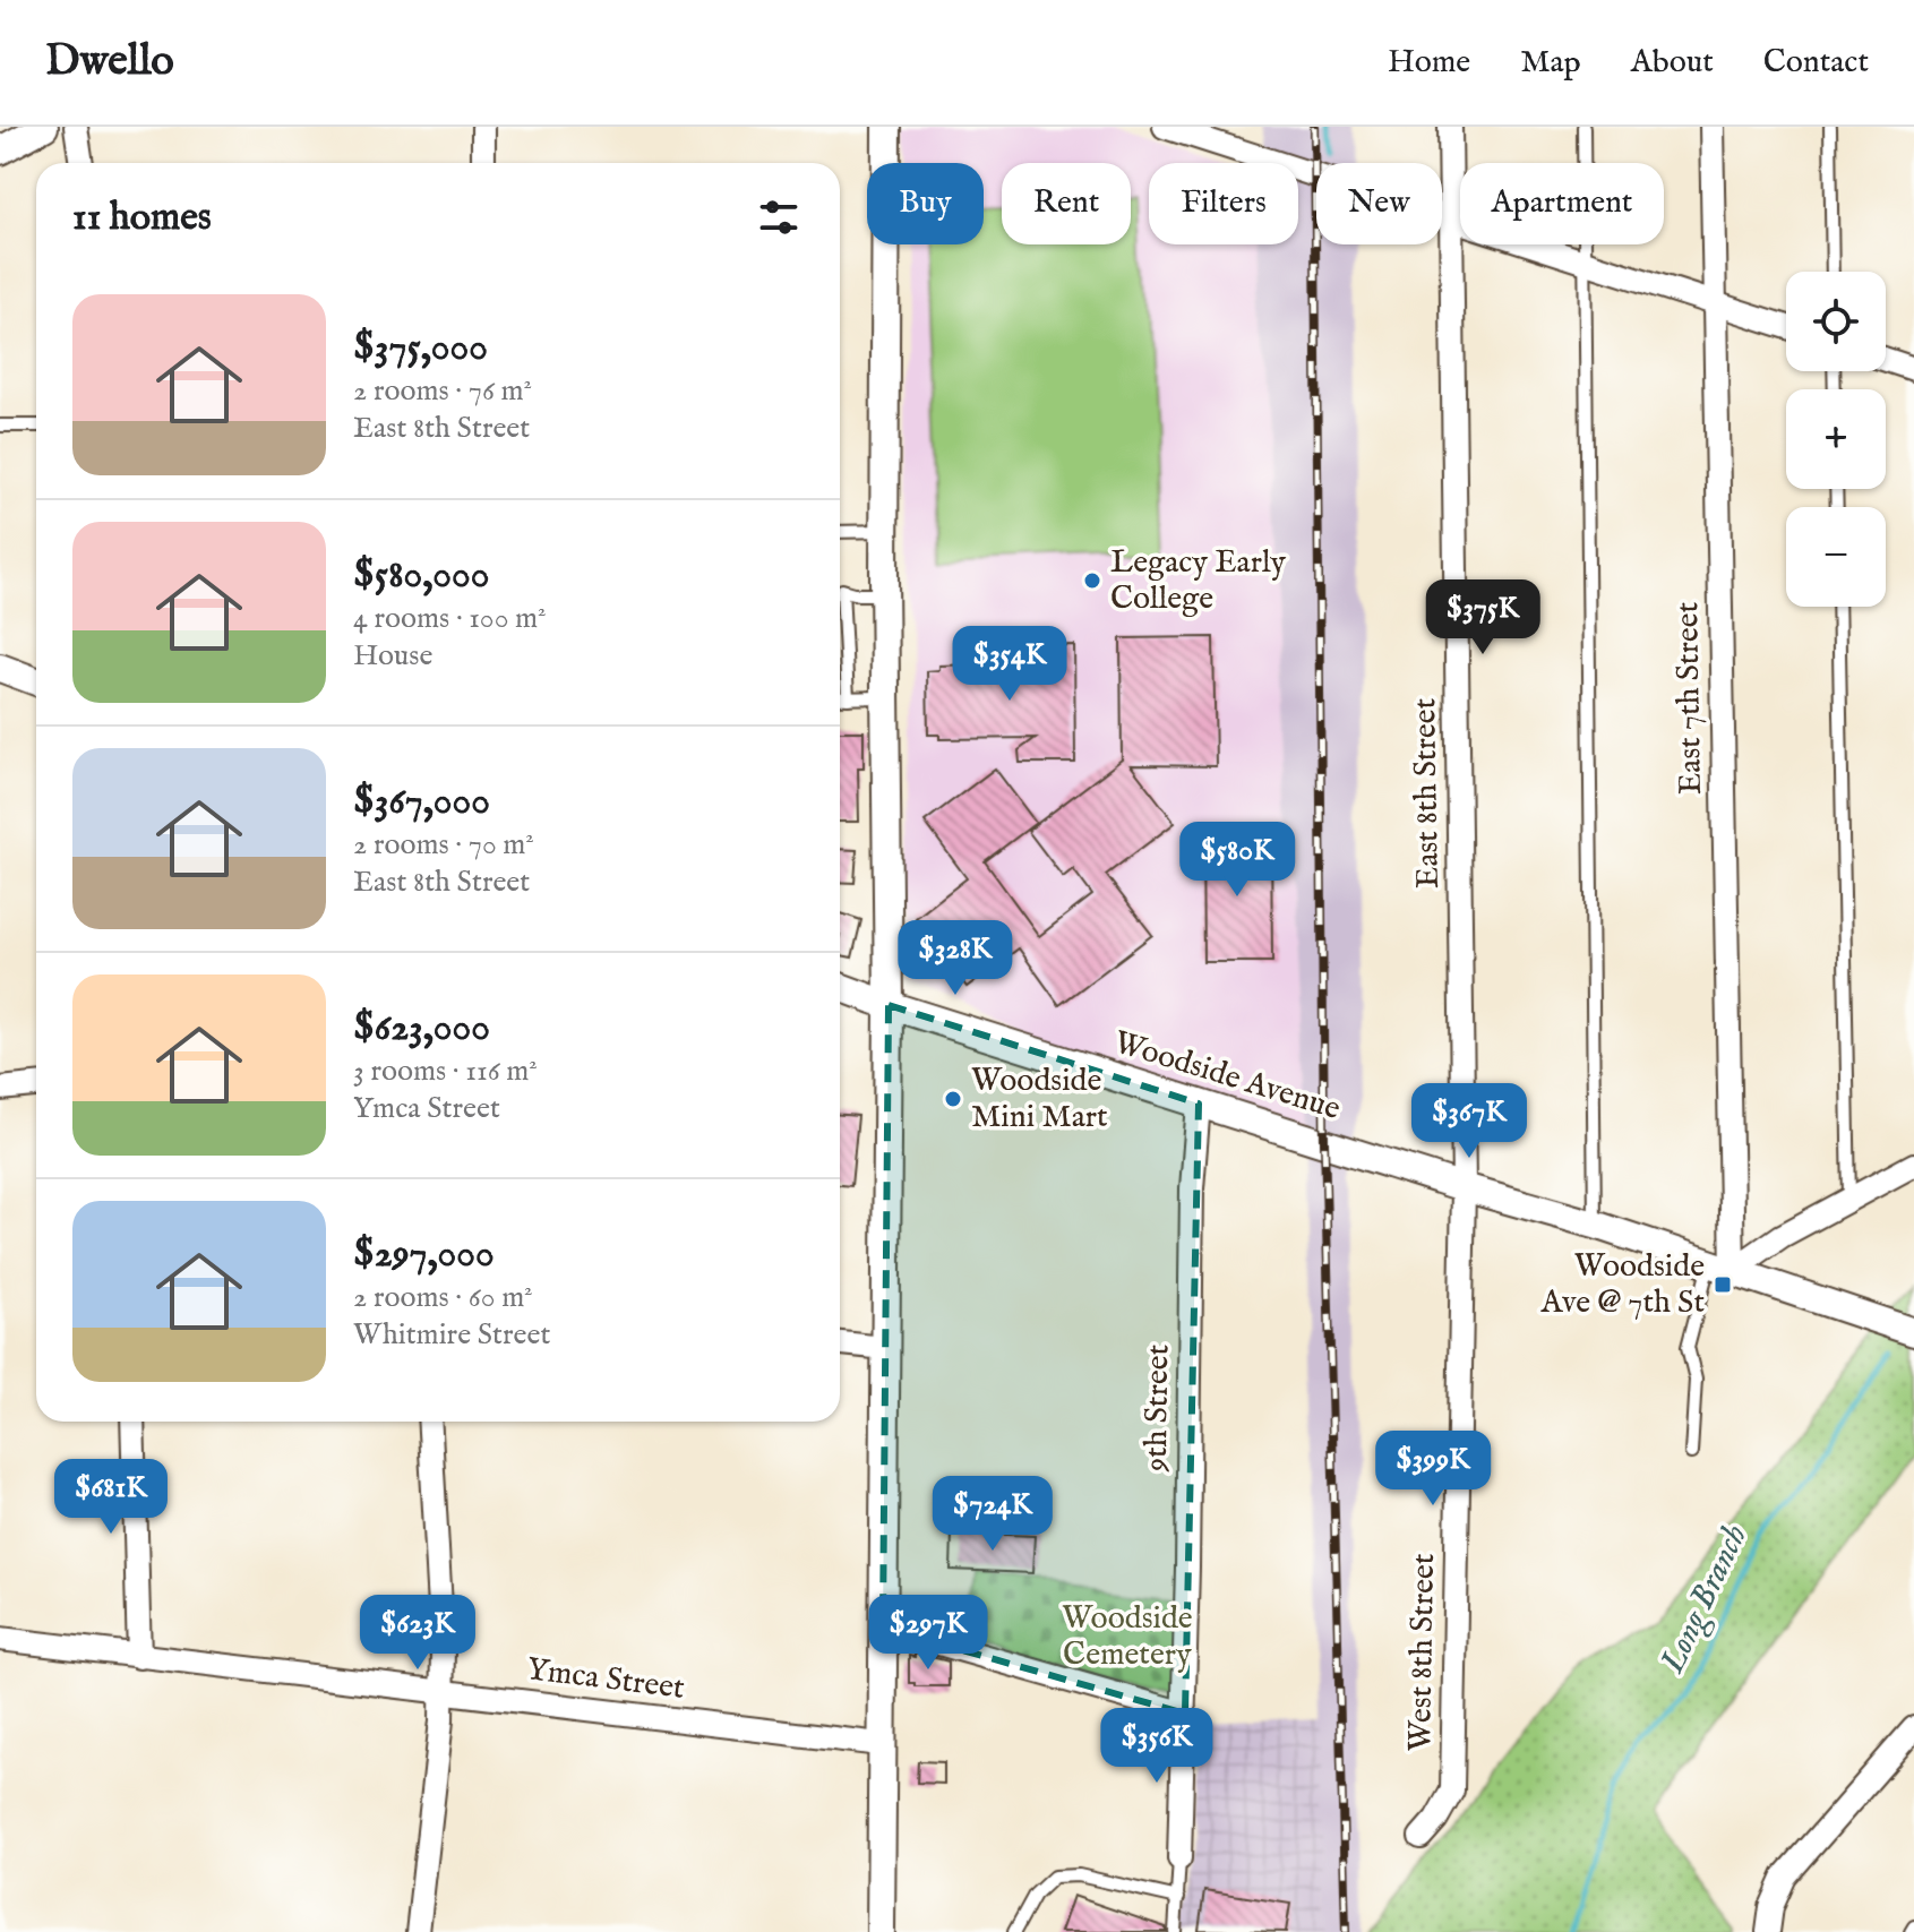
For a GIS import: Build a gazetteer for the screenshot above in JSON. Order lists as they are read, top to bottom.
{
  "streets": {
    "street": [
      "East 7th Street",
      "East 8th Street",
      "Woodside Avenue",
      "9th Street",
      "West 8th Street",
      "Ymca Street"
    ]
  },
  "crossings": [
    ["East 7th Street", "Woodside Avenue"],
    ["East 8th Street", "Woodside Avenue"],
    ["East 8th Street", "West 8th Street"],
    ["Woodside Avenue", "9th Street"],
    ["Woodside Avenue", "West 8th Street"]
  ],
  "water": ["Long Branch"],
  "parks": ["Woodside Cemetery"],
  "places": {
    "other": ["Legacy Early College", "Woodside Mini Mart"],
    "transit": ["Woodside Ave @ 7th St"]
  },
  "page": {
    "header": "Dwello",
    "nav": [
      "Home",
      "Map",
      "About",
      "Contact"
    ],
    "chip": [
      "Buy",
      "Rent",
      "Filters",
      "New",
      "Apartment"
    ],
    "heading": "11 homes",
    "map_buttons": ["+", "−"],
    "list": [
      {
        "name": "$375,000",
        "note": "2 rooms · 76 m² · East 8th Street"
      },
      {
        "name": "$580,000",
        "note": "4 rooms · 100 m² · House"
      },
      {
        "name": "$367,000",
        "note": "2 rooms · 70 m² · East 8th Street"
      },
      {
        "name": "$623,000",
        "note": "3 rooms · 116 m² · Ymca Street"
      },
      {
        "name": "$297,000",
        "note": "2 rooms · 60 m² · Whitmire Street"
      }
    ],
    "price": [
      "$375K",
      "$354K",
      "$580K",
      "$328K",
      "$367K",
      "$399K",
      "$681K",
      "$724K",
      "$623K",
      "$297K",
      "$356K"
    ]
  }
}
